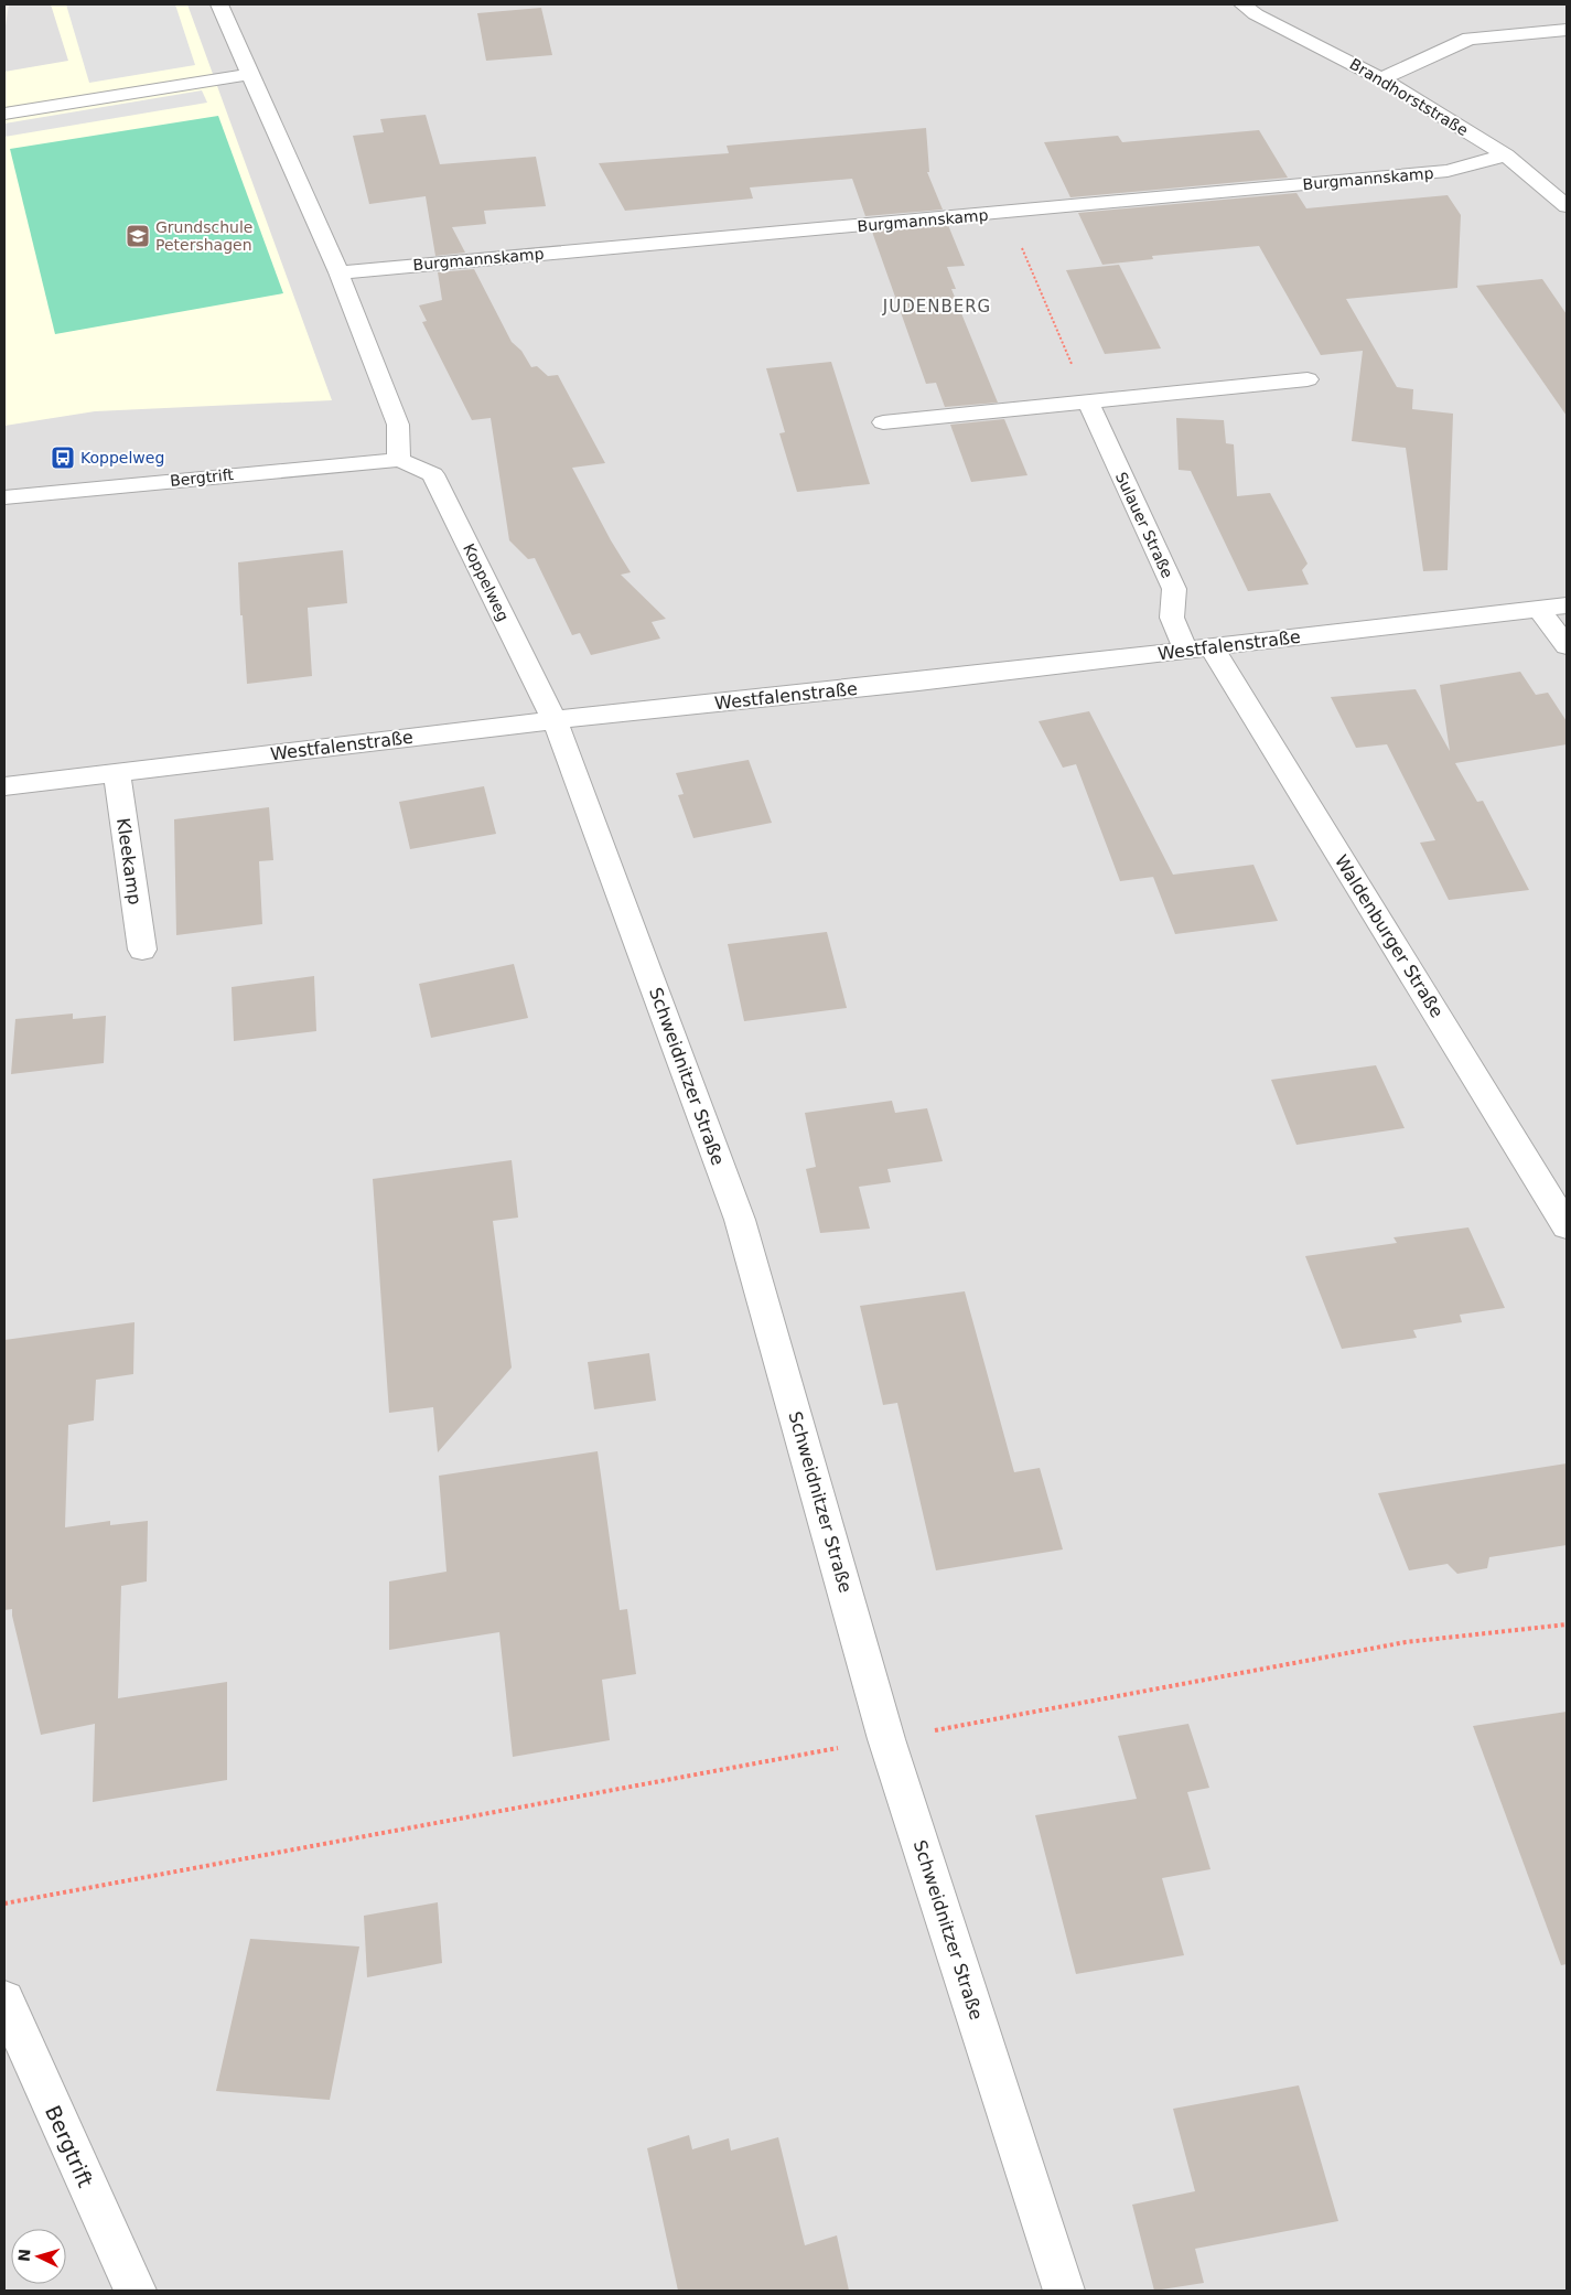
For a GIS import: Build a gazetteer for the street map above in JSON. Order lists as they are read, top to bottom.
{
  "streets": {
    "street": [
      "Brandhorststraße",
      "Burgmannskamp",
      "Bergtrift",
      "Sulauer Straße",
      "Koppelweg",
      "Westfalenstraße",
      "Kleekamp",
      "Waldenburger Straße",
      "Schweidnitzer Straße"
    ]
  },
  "crossings": [
    ["Brandhorststraße", "Burgmannskamp"],
    ["Bergtrift", "Koppelweg"],
    ["Sulauer Straße", "Westfalenstraße"],
    ["Sulauer Straße", "Waldenburger Straße"],
    ["Koppelweg", "Westfalenstraße"],
    ["Koppelweg", "Schweidnitzer Straße"],
    ["Westfalenstraße", "Kleekamp"],
    ["Westfalenstraße", "Waldenburger Straße"],
    ["Westfalenstraße", "Schweidnitzer Straße"]
  ],
  "districts": ["JUDENBERG"],
  "places": {
    "school or university": ["Grundschule Petershagen"],
    "bus stop": ["Koppelweg"]
  },
  "north": "left"
}
